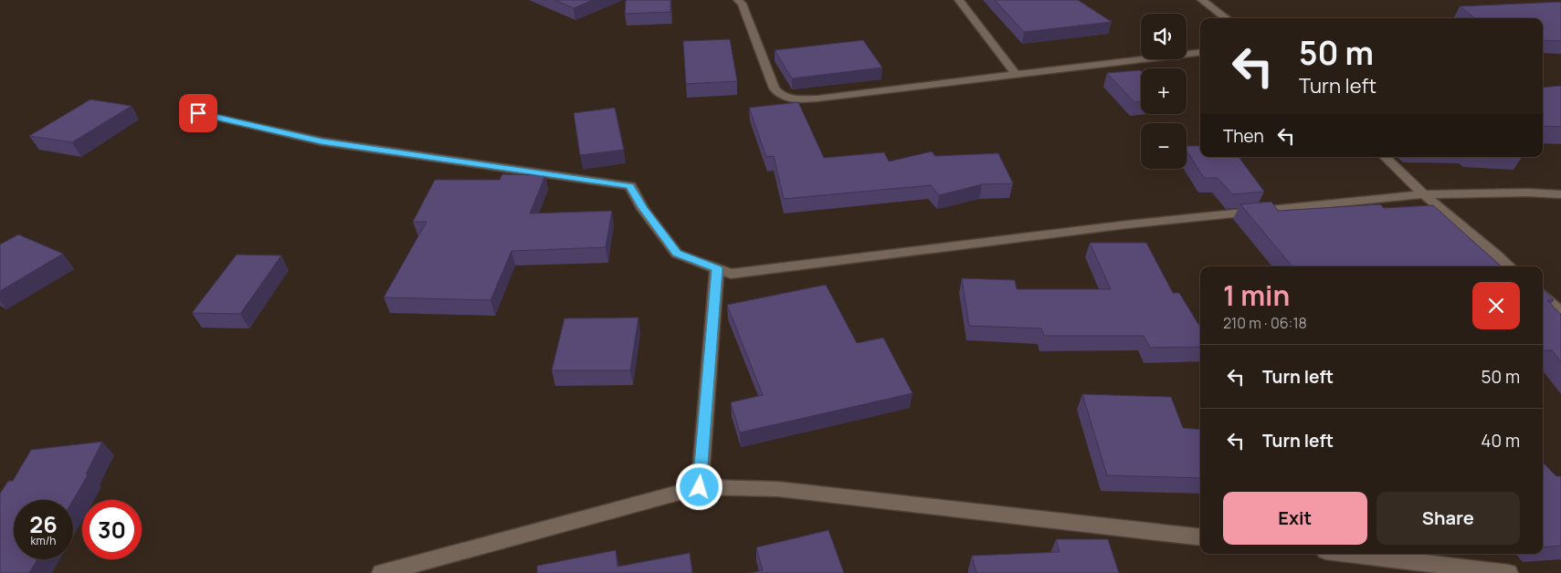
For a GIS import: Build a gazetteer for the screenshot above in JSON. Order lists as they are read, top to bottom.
{
  "page": {
    "map_buttons": ["+", "−"],
    "turn": ["50 m", "Turn left"],
    "then": "Then",
    "heading": ["1 min", "210 m · 06:18"],
    "list": [
      {
        "name": "Turn left",
        "value": "50 m"
      },
      {
        "name": "Turn left",
        "value": "40 m"
      }
    ],
    "buttons": ["Exit", "Share"],
    "speed": "26 km/h",
    "limit": "30"
  }
}
